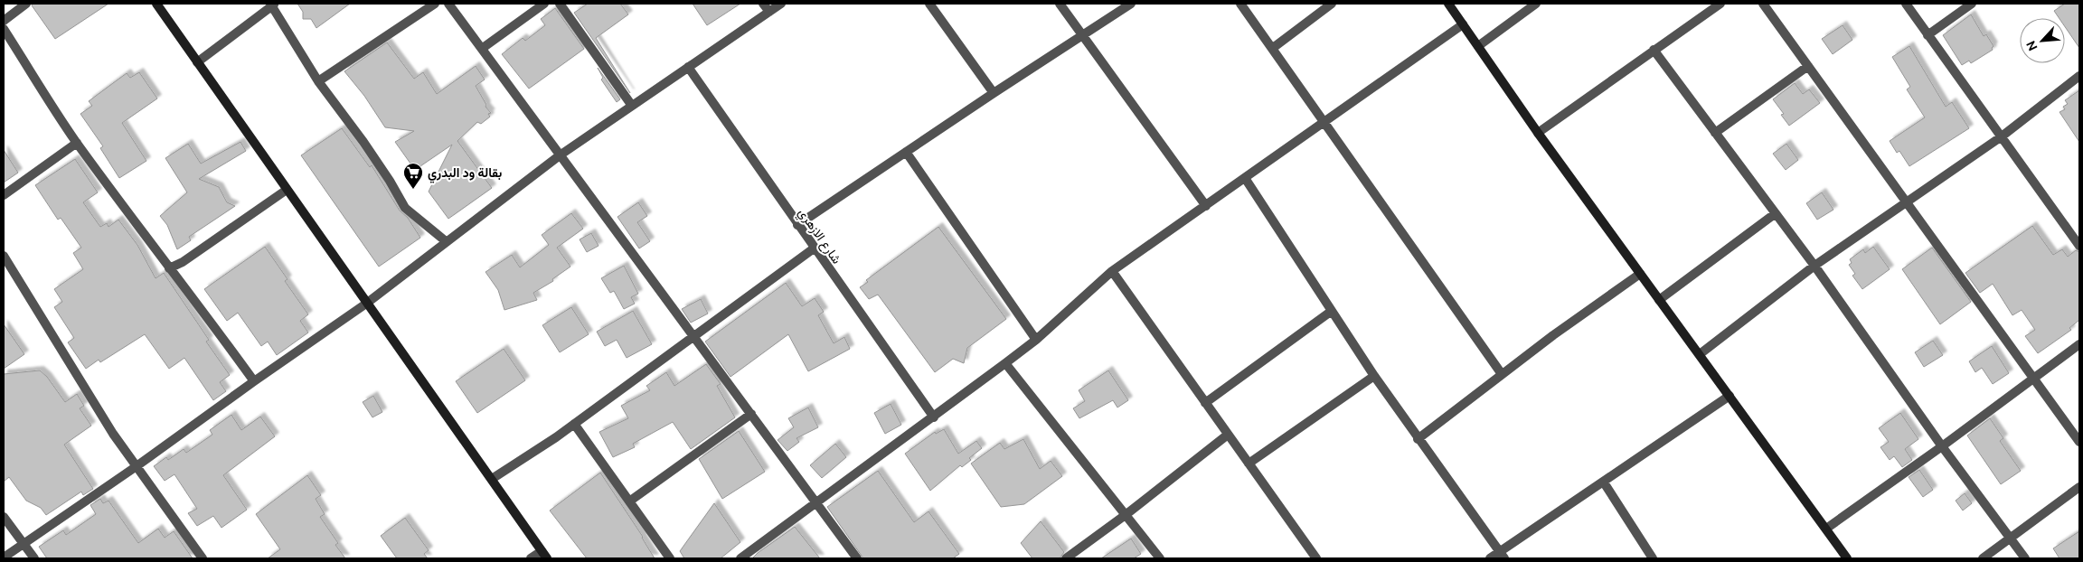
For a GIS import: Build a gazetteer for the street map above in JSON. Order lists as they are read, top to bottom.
{
  "streets": {
    "street": ["شارع الازهري"]
  },
  "places": {
    "supermarket": ["بقالة ود البدري"]
  },
  "north": "bottom left"
}
